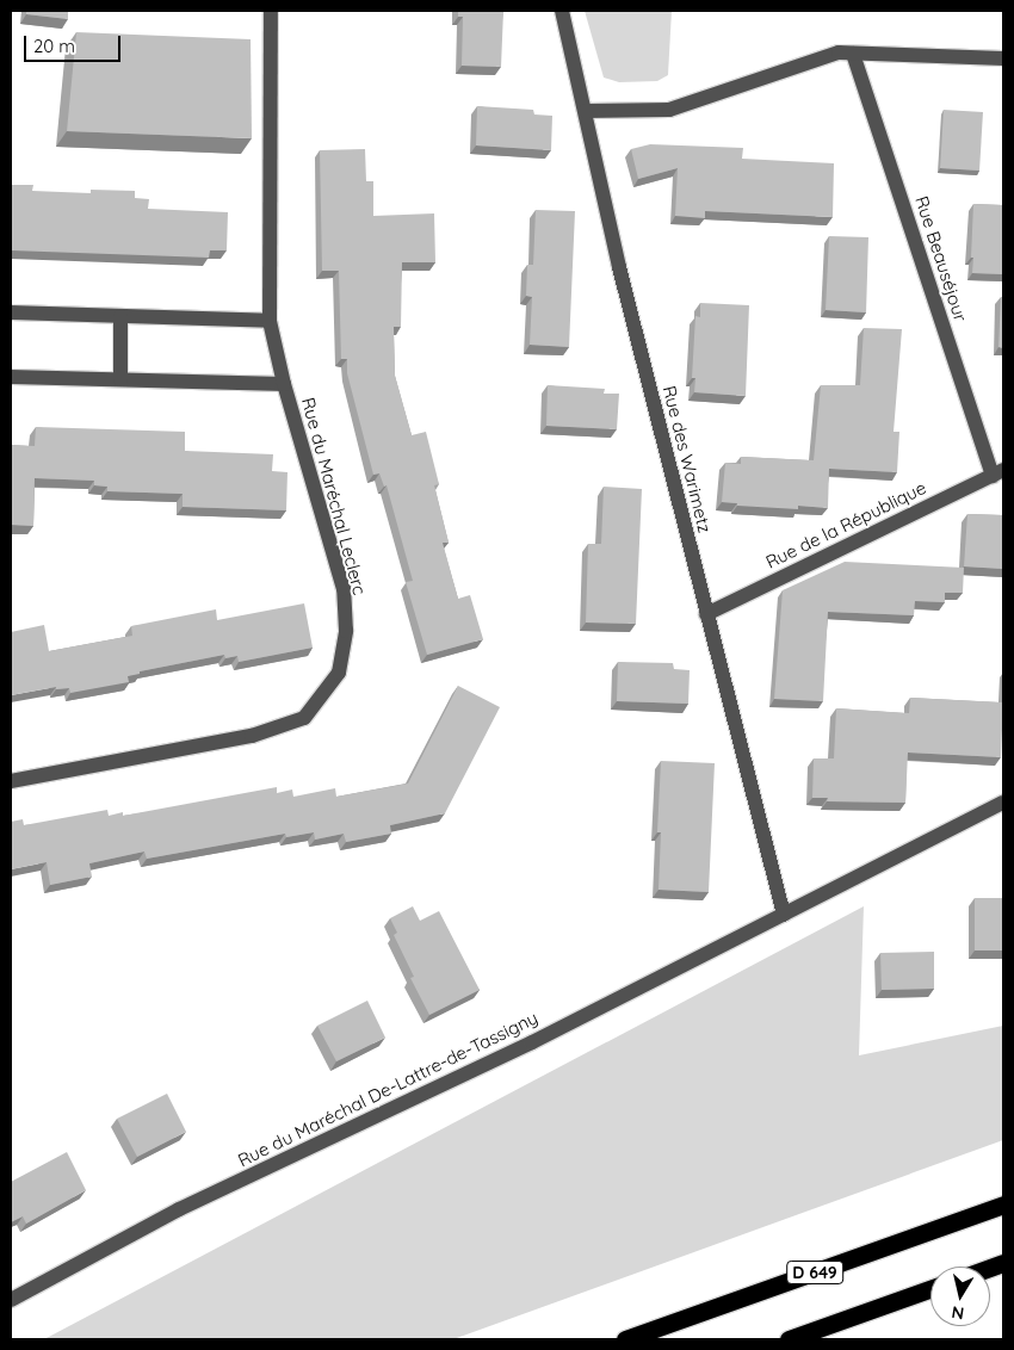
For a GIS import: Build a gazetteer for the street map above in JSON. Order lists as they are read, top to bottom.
{
  "streets": {
    "highway": ["D 649"],
    "street": [
      "Rue Beauséjour",
      "Rue des Warimetz",
      "Rue du Maréchal Leclerc",
      "Rue de la République",
      "Rue du Maréchal De-Lattre-de-Tassigny"
    ]
  },
  "crossings": [
    ["Rue Beauséjour", "Rue de la République"],
    ["Rue des Warimetz", "Rue de la République"],
    ["Rue des Warimetz", "Rue du Maréchal De-Lattre-de-Tassigny"]
  ],
  "scale_bar": "20 m",
  "north": "bottom"
}
